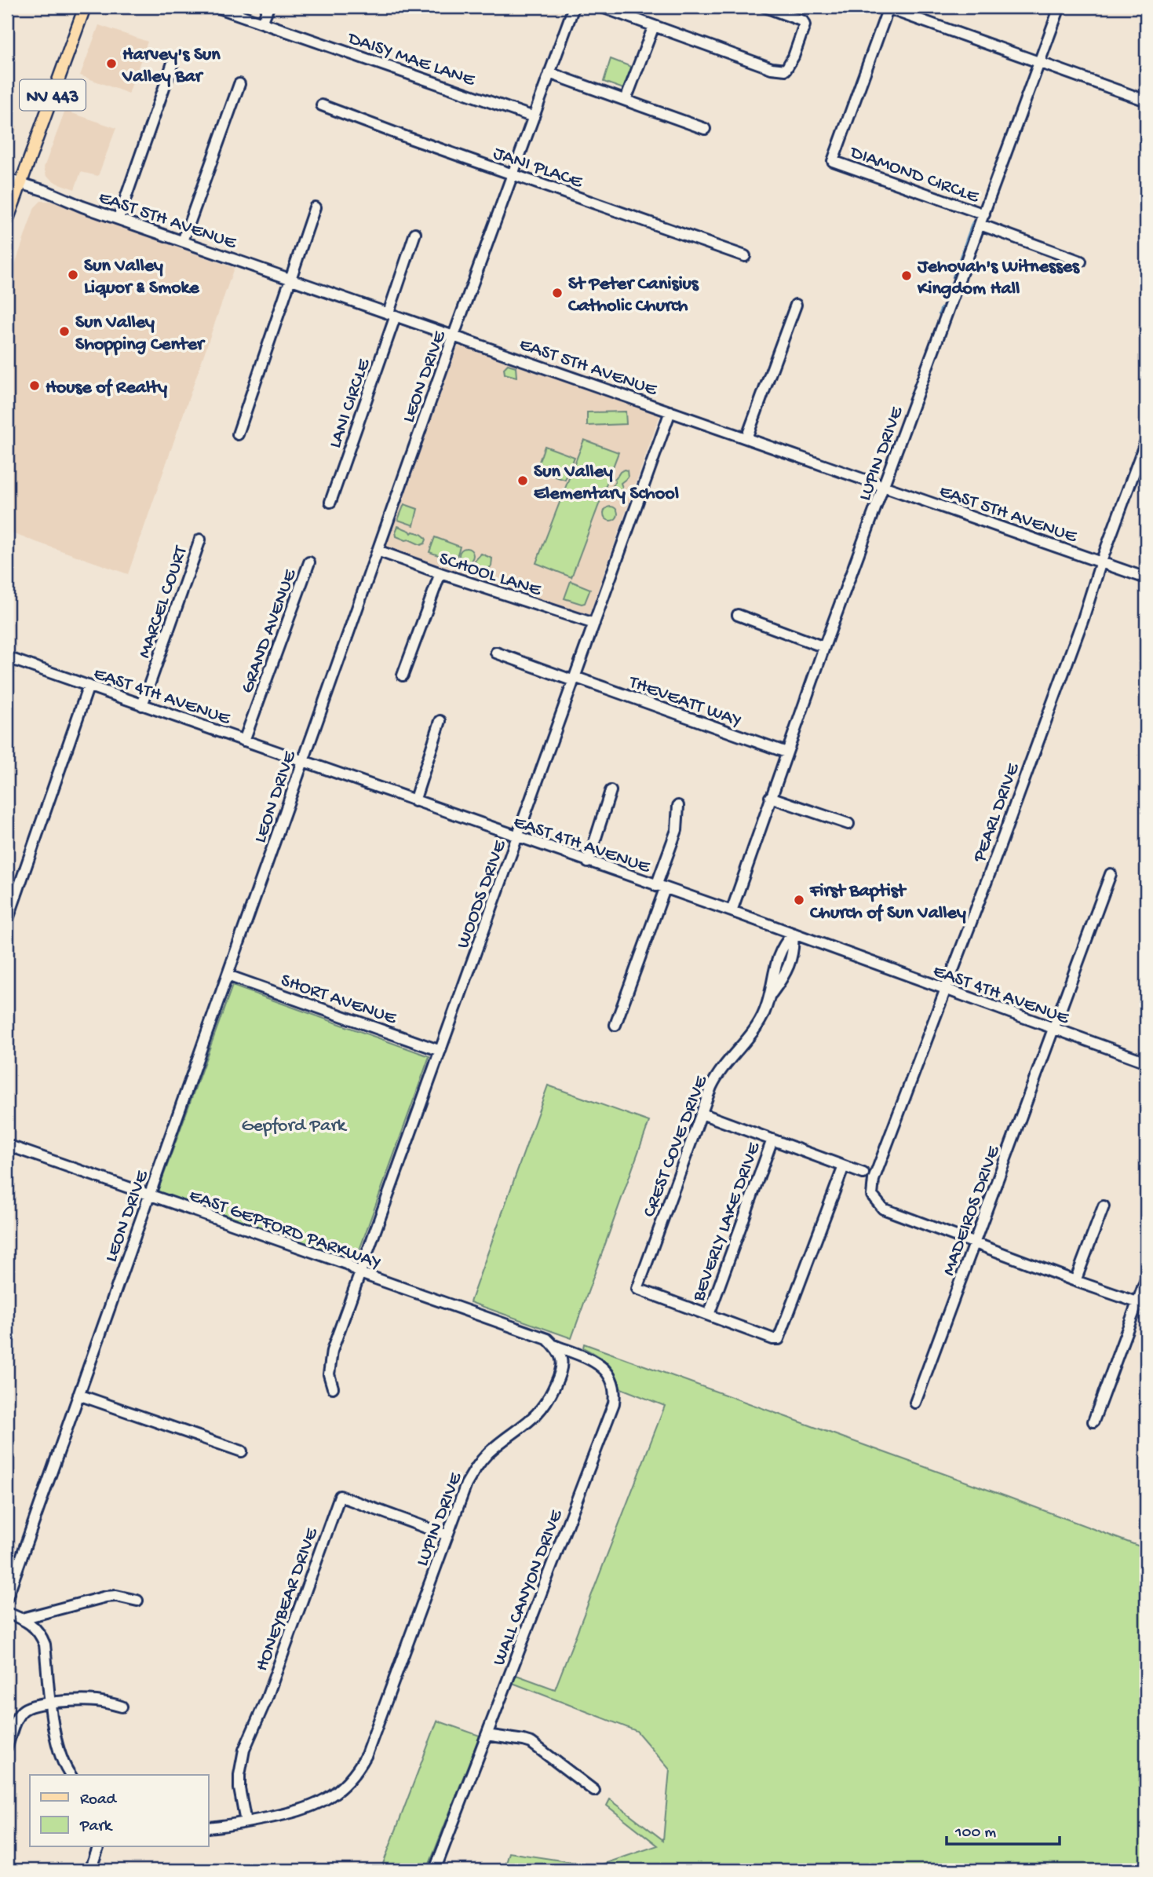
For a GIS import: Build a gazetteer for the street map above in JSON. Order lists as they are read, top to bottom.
{
  "streets": {
    "main road": ["NV 443"],
    "street": [
      "DAISY MAE LANE",
      "JANI PLACE",
      "DIAMOND CIRCLE",
      "EAST 5TH AVENUE",
      "LEON DRIVE",
      "LANI CIRCLE",
      "LUPIN DRIVE",
      "SCHOOL LANE",
      "MARCEL COURT",
      "GRAND AVENUE",
      "EAST 4TH AVENUE",
      "THEVEATT WAY",
      "PEARL DRIVE",
      "WOODS DRIVE",
      "SHORT AVENUE",
      "CREST COVE DRIVE",
      "MADEIROS DRIVE",
      "BEVERLY LAKE DRIVE",
      "EAST GEPFORD PARKWAY",
      "WALL CANYON DRIVE",
      "HONEYBEAR DRIVE"
    ]
  },
  "crossings": [
    ["DAISY MAE LANE", "LEON DRIVE"],
    ["NV 443", "EAST 5TH AVENUE"],
    ["JANI PLACE", "LEON DRIVE"],
    ["DIAMOND CIRCLE", "LUPIN DRIVE"],
    ["EAST 5TH AVENUE", "LEON DRIVE"],
    ["EAST 5TH AVENUE", "LANI CIRCLE"],
    ["EAST 5TH AVENUE", "LUPIN DRIVE"],
    ["EAST 5TH AVENUE", "PEARL DRIVE"],
    ["EAST 5TH AVENUE", "WOODS DRIVE"],
    ["LEON DRIVE", "SCHOOL LANE"],
    ["LEON DRIVE", "EAST 4TH AVENUE"],
    ["LEON DRIVE", "SHORT AVENUE"],
    ["LEON DRIVE", "EAST GEPFORD PARKWAY"],
    ["LUPIN DRIVE", "EAST 4TH AVENUE"],
    ["LUPIN DRIVE", "THEVEATT WAY"],
    ["LUPIN DRIVE", "EAST GEPFORD PARKWAY"],
    ["LUPIN DRIVE", "WALL CANYON DRIVE"],
    ["LUPIN DRIVE", "HONEYBEAR DRIVE"],
    ["SCHOOL LANE", "WOODS DRIVE"],
    ["MARCEL COURT", "EAST 4TH AVENUE"],
    ["GRAND AVENUE", "EAST 4TH AVENUE"],
    ["EAST 4TH AVENUE", "PEARL DRIVE"],
    ["EAST 4TH AVENUE", "WOODS DRIVE"],
    ["EAST 4TH AVENUE", "CREST COVE DRIVE"],
    ["EAST 4TH AVENUE", "MADEIROS DRIVE"],
    ["THEVEATT WAY", "WOODS DRIVE"],
    ["PEARL DRIVE", "MADEIROS DRIVE"],
    ["WOODS DRIVE", "SHORT AVENUE"],
    ["WOODS DRIVE", "EAST GEPFORD PARKWAY"],
    ["CREST COVE DRIVE", "BEVERLY LAKE DRIVE"],
    ["EAST GEPFORD PARKWAY", "WALL CANYON DRIVE"]
  ],
  "parks": ["Gepford Park"],
  "places": [
    "Harvey's Sun Valley Bar",
    "Sun Valley Liquor & Smoke",
    "Jehovah's Witnesses Kingdom Hall",
    "St Peter Canisius Catholic Church",
    "Sun Valley Shopping Center",
    "House of Realty",
    "Sun Valley Elementary School",
    "First Baptist Church of Sun Valley"
  ],
  "legend": ["Road", "Park"],
  "scale_bar": "100 m"
}
